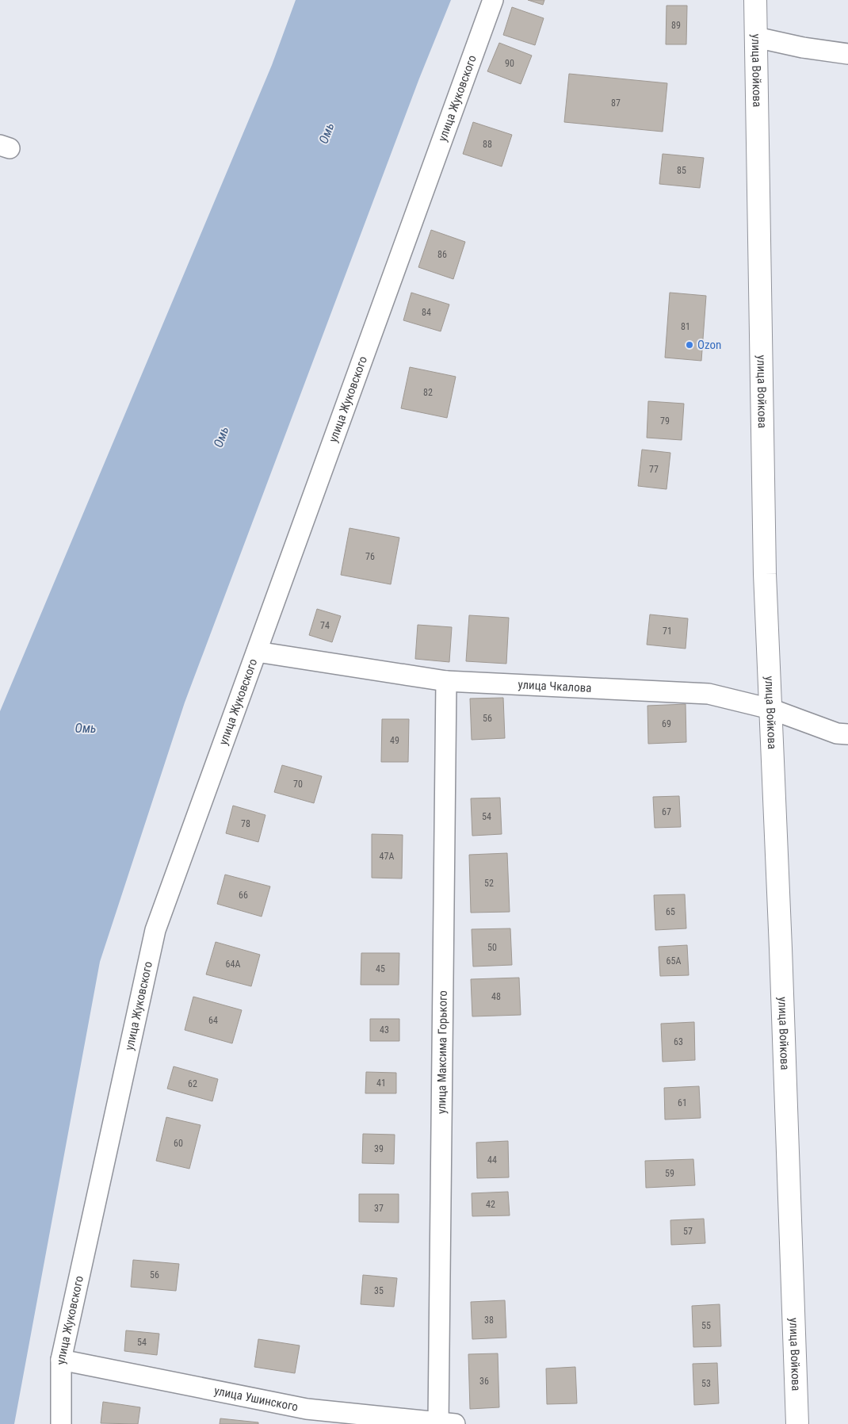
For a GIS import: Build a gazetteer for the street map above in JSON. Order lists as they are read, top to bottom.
{
  "streets": {
    "main road": ["улица Войкова"],
    "street": [
      "улица Жуковского",
      "улица Чкалова",
      "улица Максима Горького",
      "улица Ушинского"
    ]
  },
  "crossings": [
    ["улица Войкова", "улица Чкалова"],
    ["улица Жуковского", "улица Чкалова"],
    ["улица Жуковского", "улица Ушинского"],
    ["улица Чкалова", "улица Максима Горького"],
    ["улица Максима Горького", "улица Ушинского"]
  ],
  "water": ["Омь"],
  "places": ["Ozon"],
  "house_numbers": [
    "89",
    "90",
    "87",
    "88",
    "85",
    "86",
    "84",
    "81",
    "82",
    "79",
    "77",
    "76",
    "74",
    "71",
    "56",
    "69",
    "49",
    "70",
    "67",
    "54",
    "78",
    "47А",
    "52",
    "66",
    "65",
    "50",
    "65А",
    "64А",
    "45",
    "48",
    "64",
    "43",
    "63",
    "41",
    "62",
    "61",
    "60",
    "39",
    "44",
    "59",
    "42",
    "37",
    "57",
    "56",
    "35",
    "38",
    "55",
    "54",
    "36",
    "53"
  ]
}
